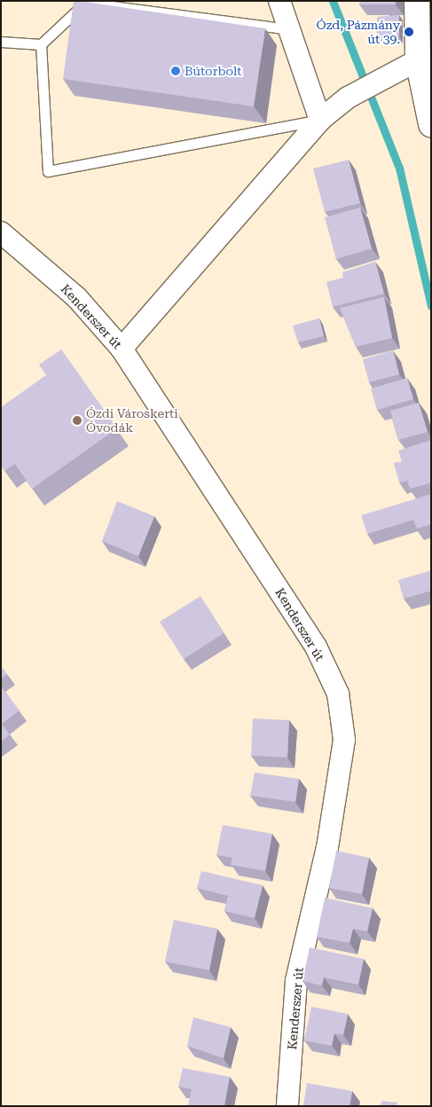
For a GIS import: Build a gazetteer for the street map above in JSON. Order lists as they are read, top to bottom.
{
  "streets": {
    "street": ["Kenderszer út"]
  },
  "places": ["Ózd, Pázmány út 39.", "Bútorbolt", "Ózdi Városkerti Óvodák"]
}
